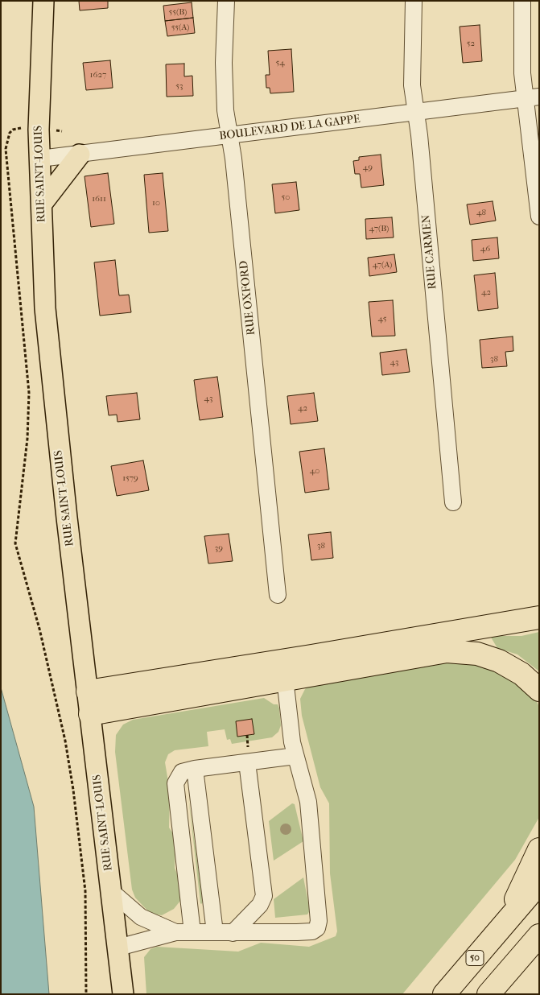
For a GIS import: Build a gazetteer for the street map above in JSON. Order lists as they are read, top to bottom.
{
  "streets": {
    "highway": ["50"],
    "main road": ["RUE SAINT-LOUIS"],
    "street": ["BOULEVARD DE LA GAPPE", "RUE CARMEN", "RUE OXFORD"]
  },
  "crossings": [
    ["BOULEVARD DE LA GAPPE", "RUE SAINT-LOUIS"],
    ["BOULEVARD DE LA GAPPE", "RUE CARMEN"],
    ["BOULEVARD DE LA GAPPE", "RUE OXFORD"]
  ],
  "house_numbers": [
    "55(B)",
    "55(A)",
    "52",
    "54",
    "1627",
    "53",
    "49",
    "50",
    "1611",
    "10",
    "48",
    "47(B)",
    "46",
    "47(A)",
    "42",
    "45",
    "38",
    "43",
    "43",
    "42",
    "40",
    "1579",
    "38",
    "39"
  ]
}
